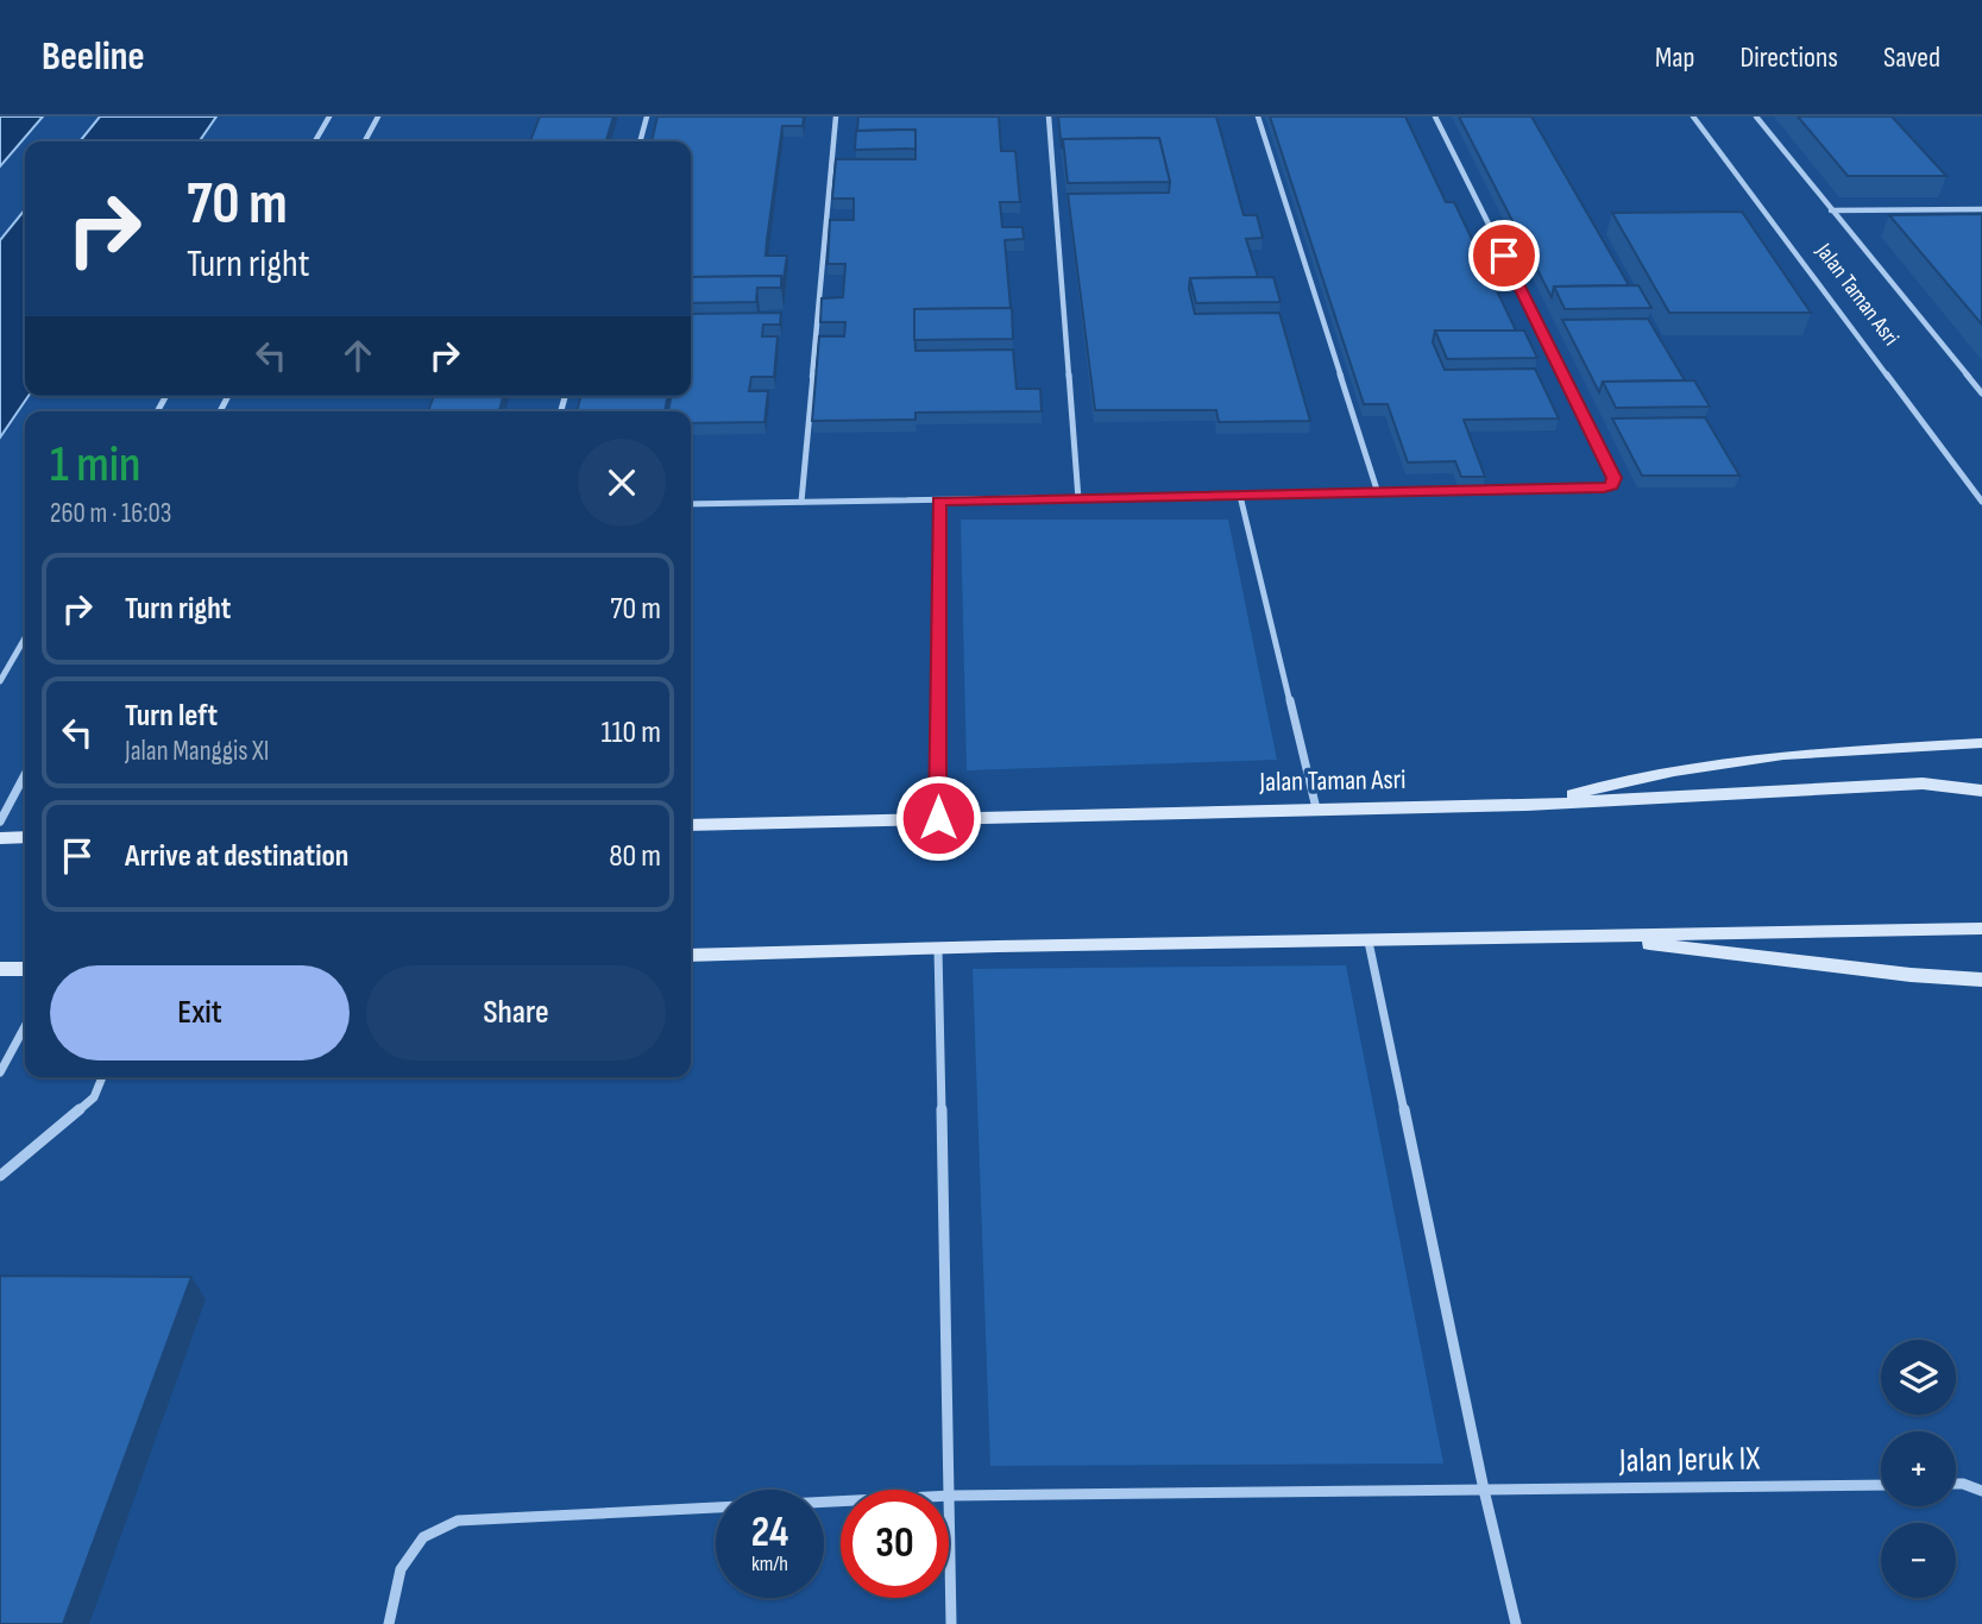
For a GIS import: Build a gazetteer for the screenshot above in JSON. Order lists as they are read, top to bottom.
{
  "streets": {
    "main road": ["Jalan Taman Asri"],
    "street": ["Jalan Jeruk IX"]
  },
  "page": {
    "header": "Beeline",
    "nav": ["Map", "Directions", "Saved"],
    "turn": ["70 m", "Turn right"],
    "heading": ["1 min", "260 m · 16:03"],
    "list": [
      {
        "name": "Turn right",
        "value": "70 m"
      },
      {
        "name": "Turn left",
        "note": "Jalan Manggis XI",
        "value": "110 m"
      },
      {
        "name": "Arrive at destination",
        "value": "80 m"
      }
    ],
    "buttons": ["Exit", "Share"],
    "map_buttons": ["+", "−"],
    "speed": "24 km/h",
    "limit": "30"
  }
}
